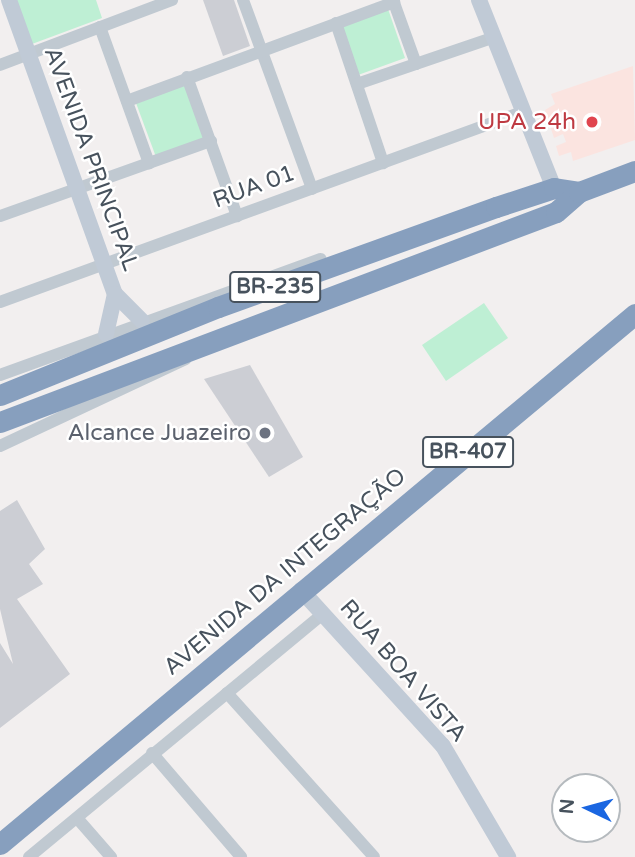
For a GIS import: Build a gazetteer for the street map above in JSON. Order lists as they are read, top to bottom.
{
  "streets": {
    "highway": ["BR-235", "BR-407", "AVENIDA DA INTEGRAÇÃO"],
    "street": ["AVENIDA PRINCIPAL", "RUA 01", "RUA BOA VISTA"]
  },
  "crossings": [
    ["AVENIDA PRINCIPAL", "RUA 01"],
    ["AVENIDA DA INTEGRAÇÃO", "RUA BOA VISTA"]
  ],
  "places": ["UPA 24h", "Alcance Juazeiro"],
  "north": "left"
}
